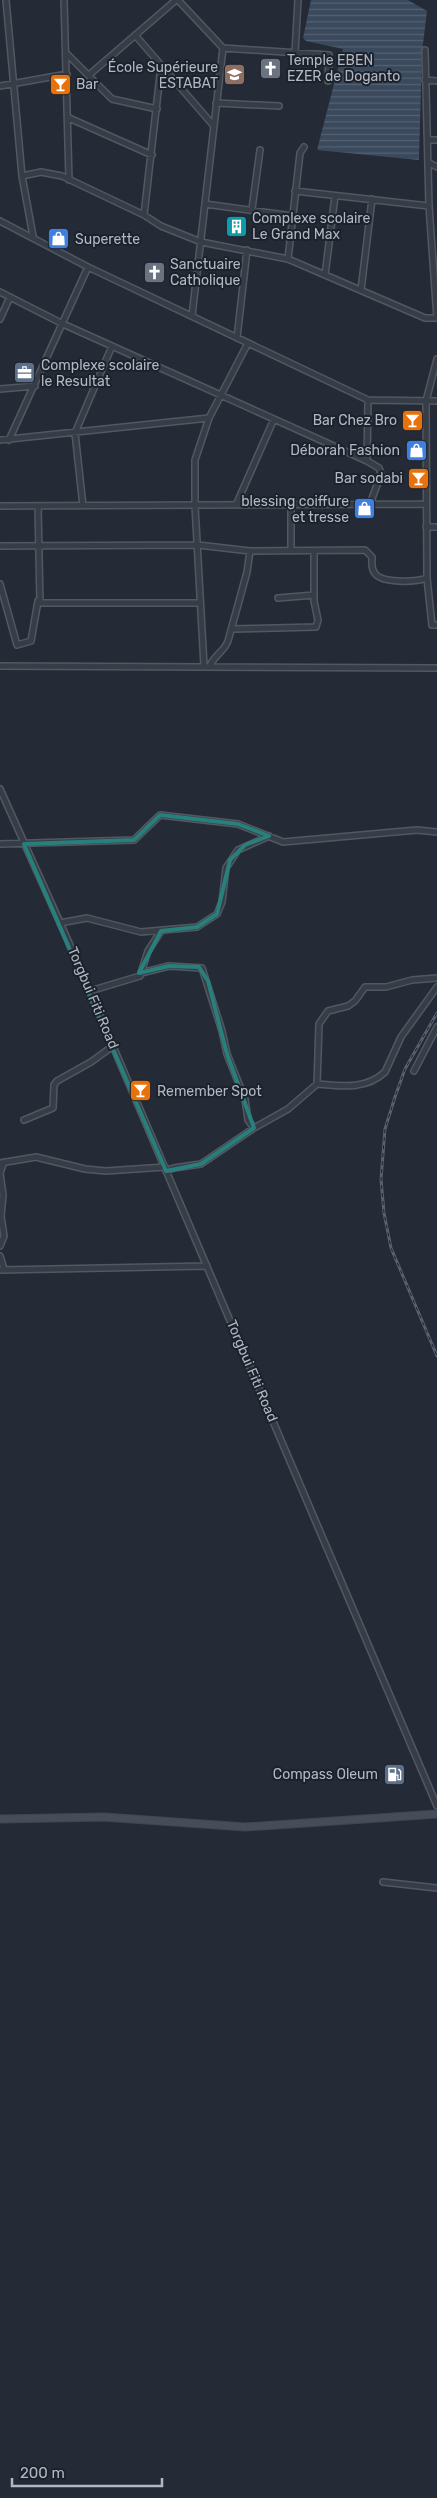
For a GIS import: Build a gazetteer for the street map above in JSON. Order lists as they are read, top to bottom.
{
  "streets": {
    "street": ["Torgbui Fiti Road"]
  },
  "places": {
    "church": ["Temple EBEN EZER de Doganto", "Sanctuaire Catholique"],
    "school or university": ["École Supérieure ESTABAT"],
    "bar": [
      "Bar",
      "Bar Chez Bro",
      "Bar sodabi",
      "Remember Spot"
    ],
    "building": ["Complexe scolaire Le Grand Max"],
    "shop": ["Superette", "Déborah Fashion", "blessing coiffure et tresse"],
    "office": ["Complexe scolaire le Resultat"],
    "fuel station": ["Compass Oleum"]
  },
  "scale_bar": "200 m"
}
